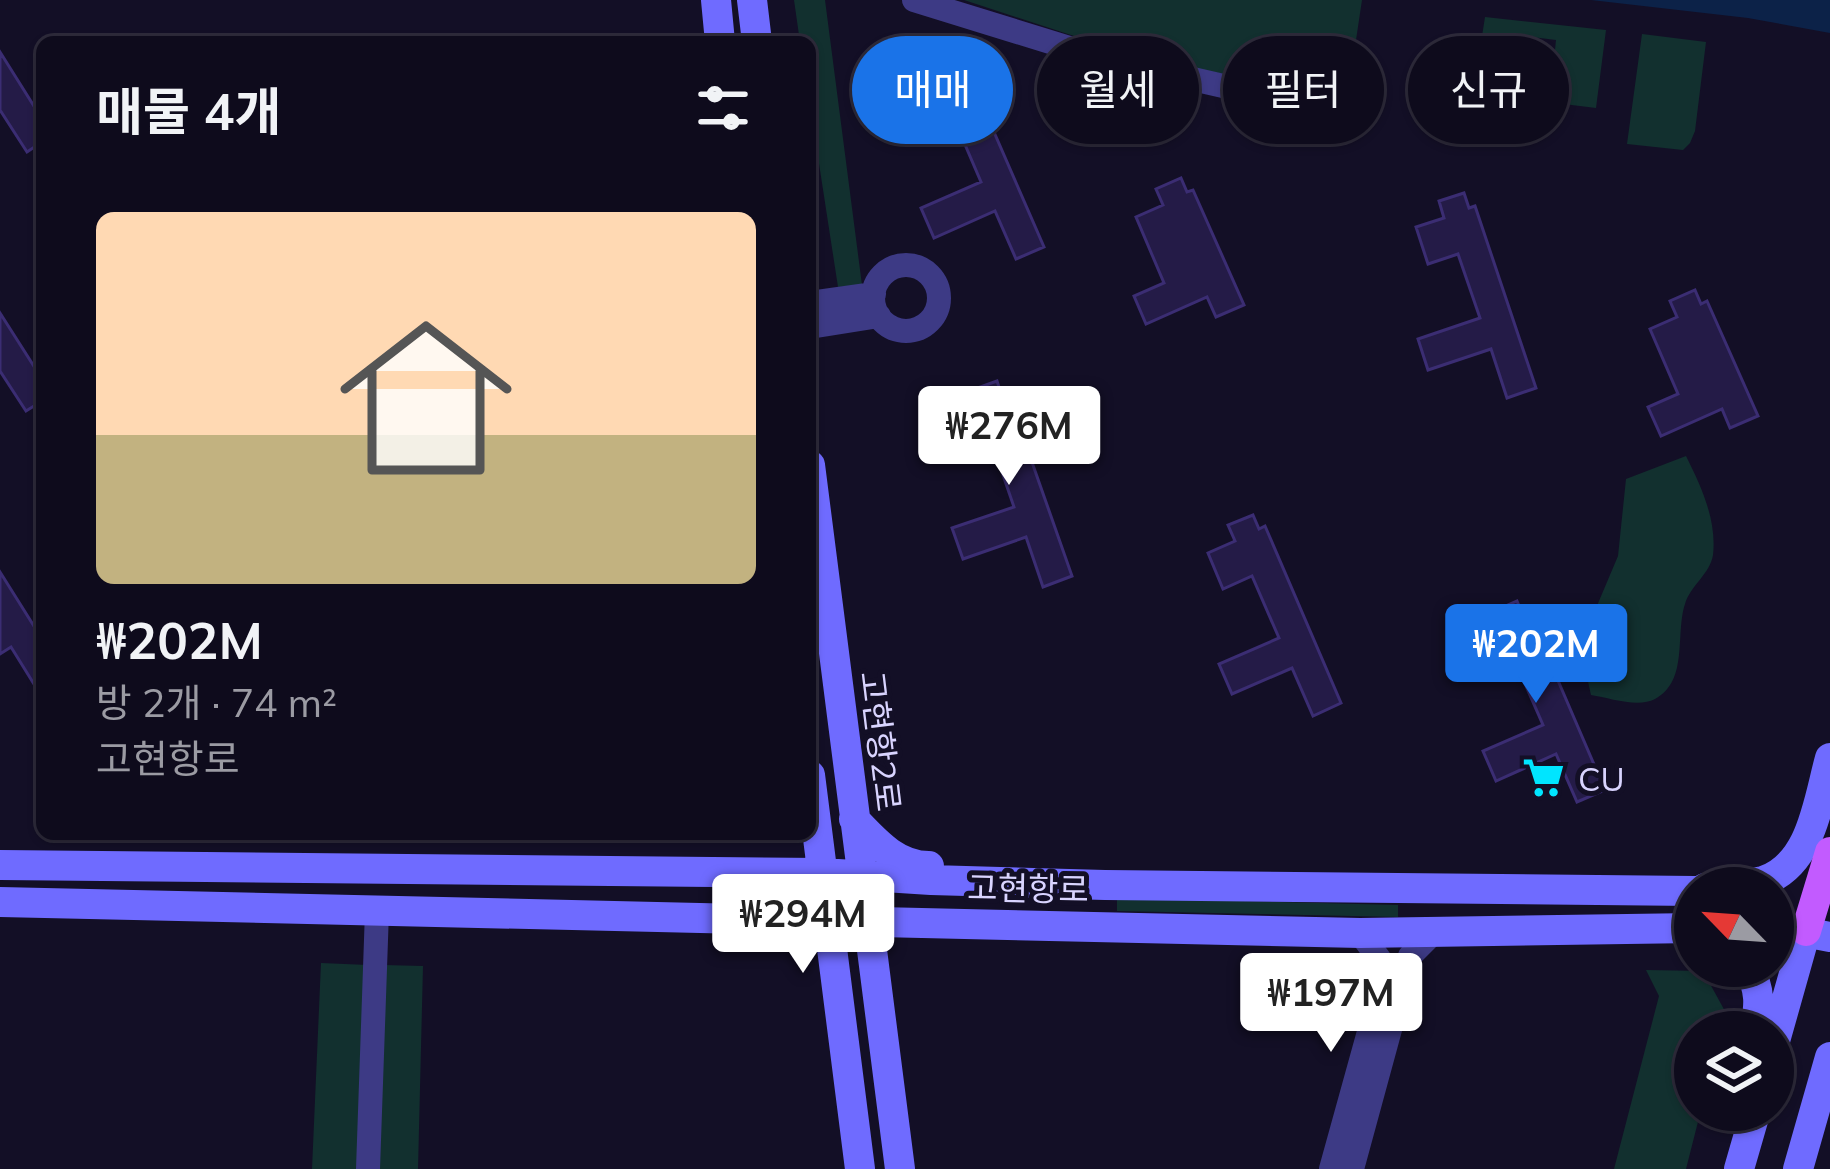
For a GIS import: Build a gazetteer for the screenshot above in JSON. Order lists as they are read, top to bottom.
{
  "streets": {
    "street": ["고현항2로", "고현항로"]
  },
  "crossings": [
    ["고현항2로", "고현항로"]
  ],
  "places": {
    "supermarket": ["CU"]
  },
  "north": "top left",
  "page": {
    "chip": [
      "매매",
      "월세",
      "필터",
      "신규"
    ],
    "heading": "매물 4개",
    "list": [
      {
        "name": "₩202M",
        "note": "방 2개 · 74 m² · 고현항로"
      }
    ],
    "price": [
      "₩276M",
      "₩202M",
      "₩294M",
      "₩197M"
    ]
  }
}
